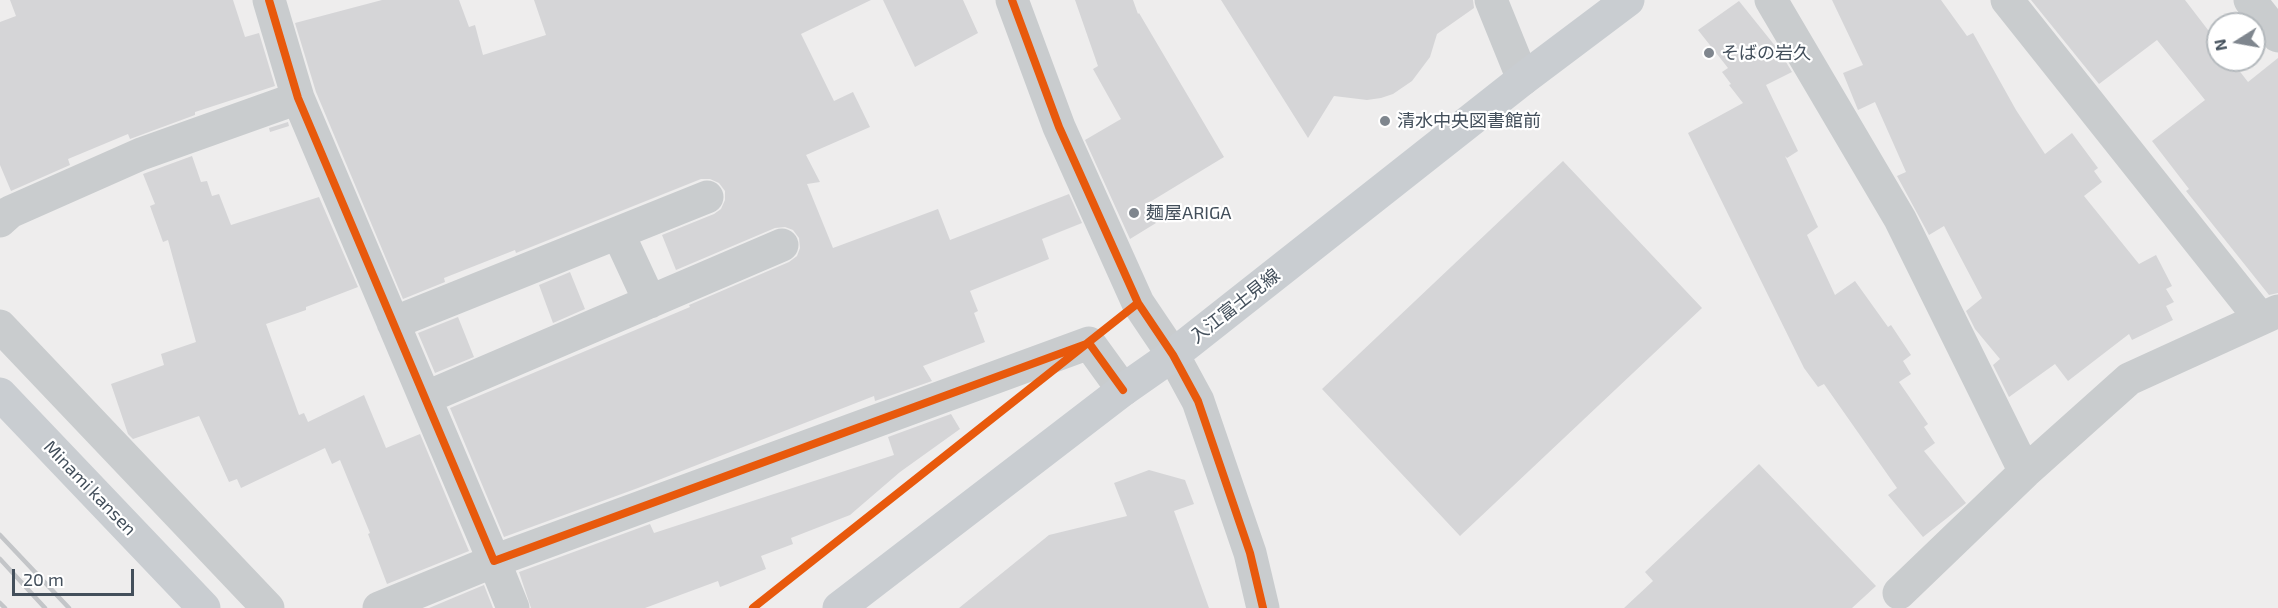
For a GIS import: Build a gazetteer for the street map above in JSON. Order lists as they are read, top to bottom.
{
  "streets": {
    "main road": ["入江富士見線", "Minami kansen"]
  },
  "places": ["そばの岩久", "清水中央図書館前", "麺屋ARIGA"],
  "scale_bar": "20 m",
  "north": "left"
}
